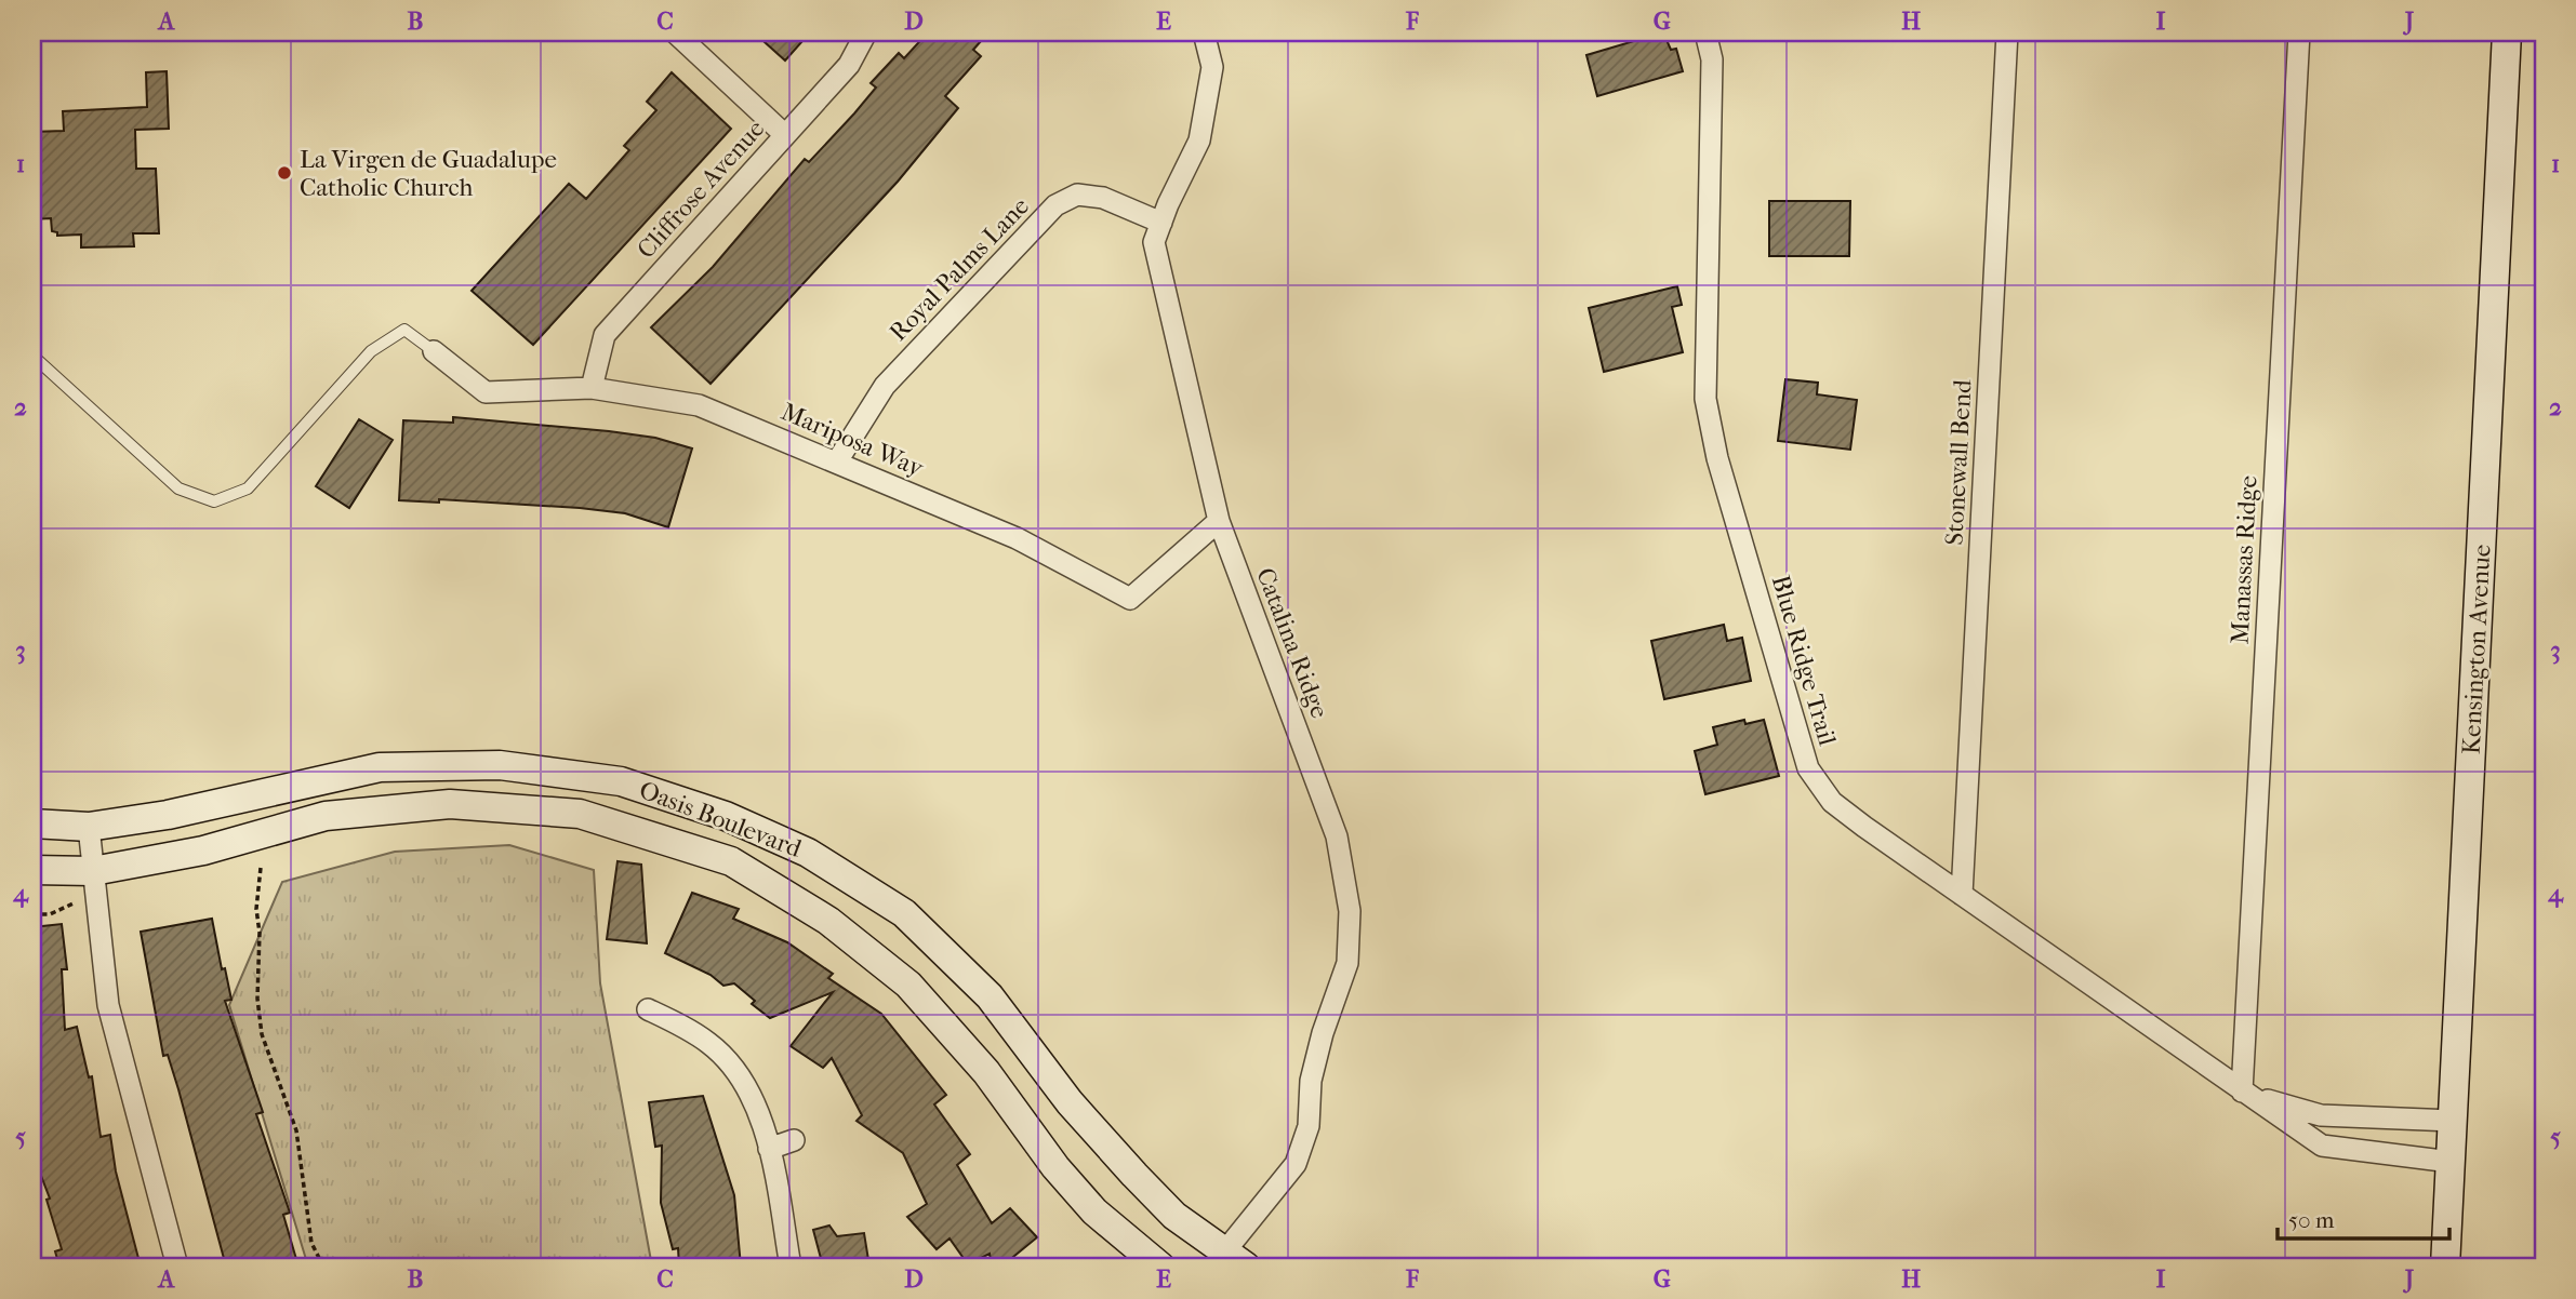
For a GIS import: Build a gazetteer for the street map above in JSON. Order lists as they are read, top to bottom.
{
  "streets": {
    "street": [
      "Cliffrose Avenue",
      "Royal Palms Lane",
      "Mariposa Way",
      "Stonewall Bend",
      "Manassas Ridge",
      "Catalina Ridge",
      "Kensington Avenue",
      "Blue Ridge Trail",
      "Oasis Boulevard"
    ]
  },
  "crossings": [
    ["Cliffrose Avenue", "Mariposa Way"],
    ["Royal Palms Lane", "Mariposa Way"],
    ["Royal Palms Lane", "Catalina Ridge"],
    ["Mariposa Way", "Catalina Ridge"],
    ["Stonewall Bend", "Blue Ridge Trail"],
    ["Manassas Ridge", "Blue Ridge Trail"],
    ["Catalina Ridge", "Oasis Boulevard"],
    ["Kensington Avenue", "Blue Ridge Trail"]
  ],
  "places": ["La Virgen de Guadalupe Catholic Church"],
  "scale_bar": "50 m",
  "grid": {
    "columns": [
      "A",
      "B",
      "C",
      "D",
      "E",
      "F",
      "G",
      "H",
      "I",
      "J"
    ],
    "rows": [
      "1",
      "2",
      "3",
      "4",
      "5"
    ]
  }
}
